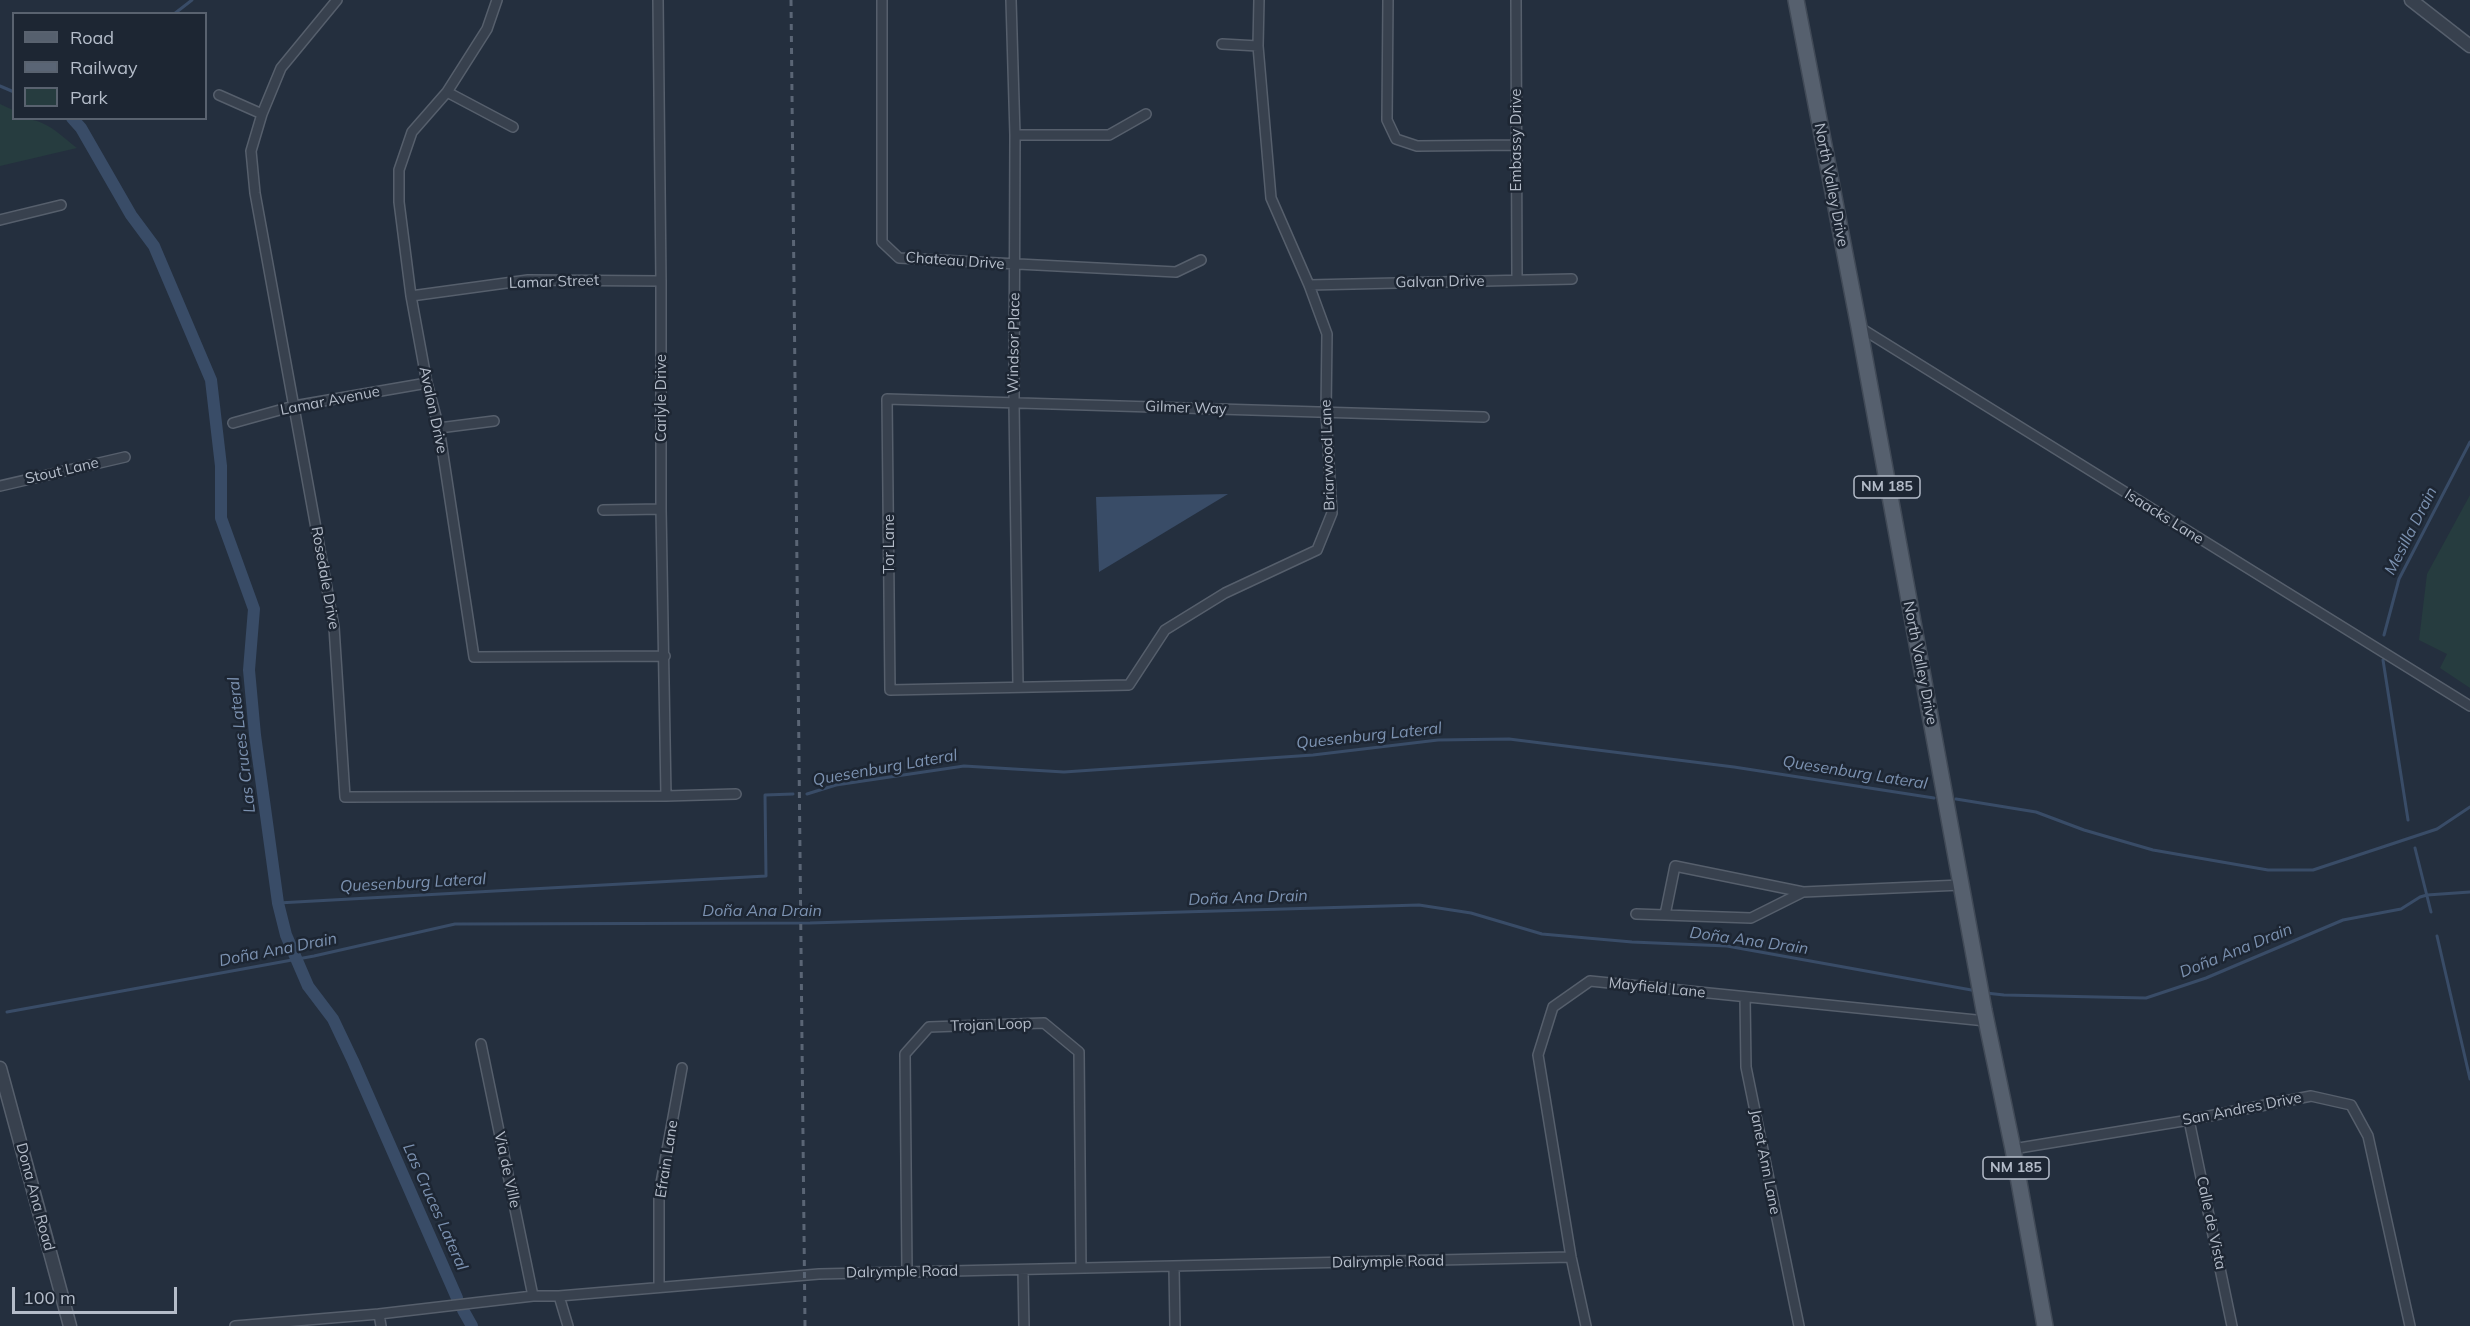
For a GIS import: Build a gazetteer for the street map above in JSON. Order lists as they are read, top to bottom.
{
  "streets": {
    "main road": ["North Valley Drive", "NM 185"],
    "street": [
      "Embassy Drive",
      "Chateau Drive",
      "Lamar Street",
      "Galvan Drive",
      "Windsor Place",
      "Carlyle Drive",
      "Lamar Avenue",
      "Gilmer Way",
      "Avalon Drive",
      "Briarwood Lane",
      "Stout Lane",
      "Isaacks Lane",
      "Tor Lane",
      "Rosedale Drive",
      "Mayfield Lane",
      "Trojan Loop",
      "San Andres Drive",
      "Efrain Lane",
      "Janet Ann Lane",
      "Via de Ville",
      "Dona Ana Road",
      "Calle de Vista",
      "Dalrymple Road"
    ]
  },
  "crossings": [
    ["Embassy Drive", "Galvan Drive"],
    ["North Valley Drive", "Isaacks Lane"],
    ["North Valley Drive", "Mayfield Lane"],
    ["North Valley Drive", "San Andres Drive"],
    ["Chateau Drive", "Windsor Place"],
    ["Lamar Street", "Carlyle Drive"],
    ["Lamar Street", "Avalon Drive"],
    ["Galvan Drive", "Briarwood Lane"],
    ["Windsor Place", "Gilmer Way"],
    ["Windsor Place", "Briarwood Lane"],
    ["Carlyle Drive", "Avalon Drive"],
    ["Carlyle Drive", "Rosedale Drive"],
    ["Lamar Avenue", "Avalon Drive"],
    ["Lamar Avenue", "Rosedale Drive"],
    ["Gilmer Way", "Briarwood Lane"],
    ["Gilmer Way", "Tor Lane"],
    ["Briarwood Lane", "Tor Lane"],
    ["Mayfield Lane", "Janet Ann Lane"],
    ["Mayfield Lane", "Dalrymple Road"],
    ["Trojan Loop", "Dalrymple Road"],
    ["San Andres Drive", "Calle de Vista"],
    ["Efrain Lane", "Dalrymple Road"],
    ["Via de Ville", "Dalrymple Road"]
  ],
  "water": [
    "Mesilla Drain",
    "Quesenburg Lateral",
    "Las Cruces Lateral",
    "Doña Ana Drain"
  ],
  "legend": ["Road", "Railway", "Park"],
  "scale_bar": "100 m"
}
